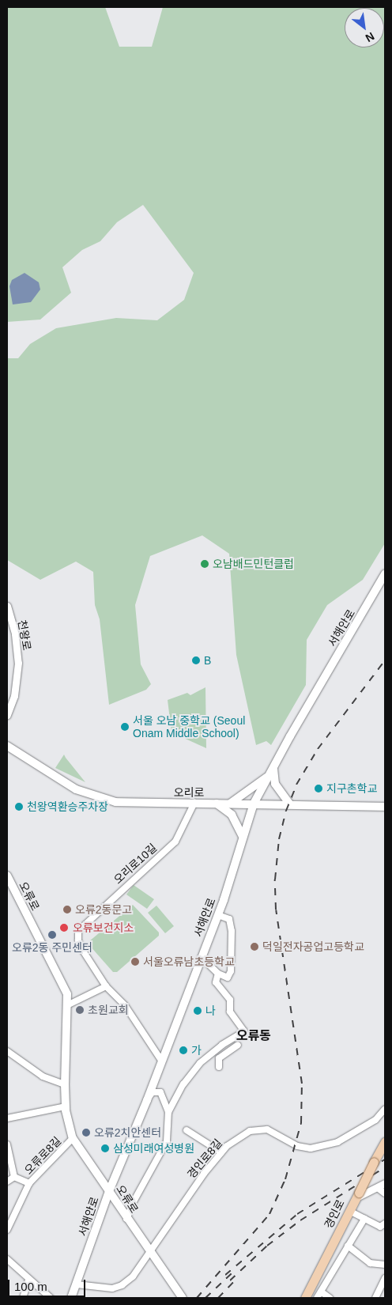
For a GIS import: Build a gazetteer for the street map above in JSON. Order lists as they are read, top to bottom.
{
  "streets": {
    "main road": [
      "서해안로",
      "오리로",
      "오류로",
      "경인로"
    ],
    "street": [
      "천왕로",
      "오리로10길",
      "오류로8길",
      "경인로8길"
    ]
  },
  "crossings": [
    ["서해안로", "오리로"],
    ["서해안로", "오류로"],
    ["오리로", "오리로10길"],
    ["오류로", "오류로8길"],
    ["오류로", "경인로8길"]
  ],
  "districts": ["오류동"],
  "places": [
    "오남배드민턴클럽",
    "B",
    "서울 오남 중학교 (Seoul Onam Middle School)",
    "지구촌학교",
    "천왕역환승주차장",
    "오류2동문고",
    "오류보건지소",
    "오류2동 주민센터",
    "덕일전자공업고등학교",
    "서울오류남초등학교",
    "초원교회",
    "나",
    "가",
    "오류2치안센터",
    "삼성미래여성병원"
  ],
  "scale_bar": "100 m",
  "north": "bottom right"
}
